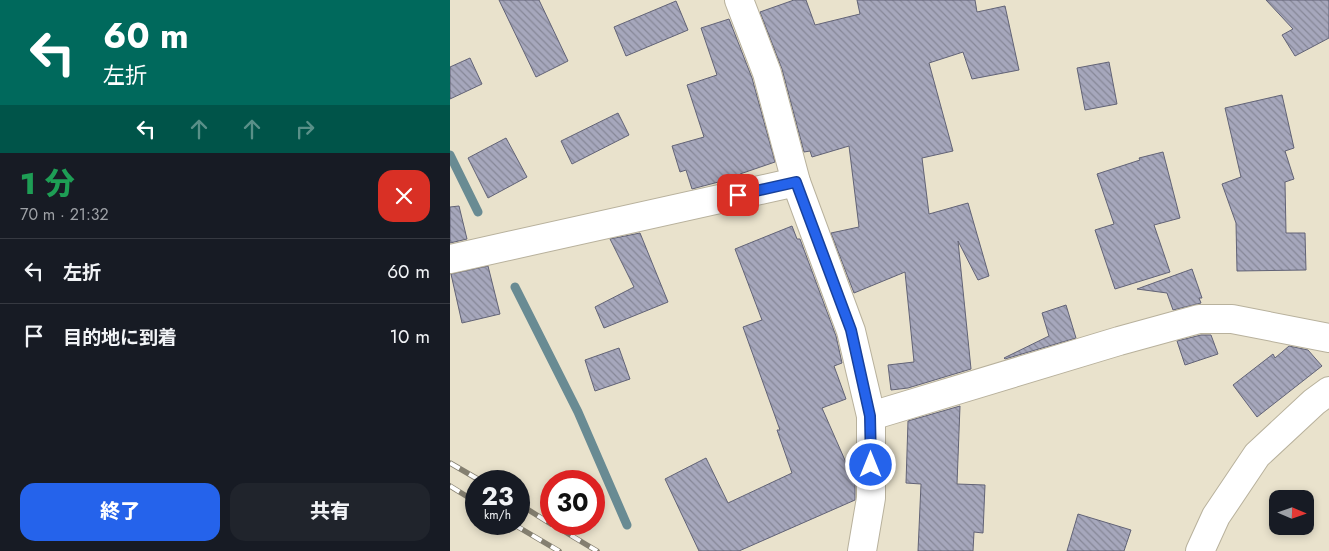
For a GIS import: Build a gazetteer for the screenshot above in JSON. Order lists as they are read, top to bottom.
{
  "north": "right",
  "page": {
    "turn": ["60 m", "左折"],
    "heading": ["1 分", "70 m · 21:32"],
    "list": [
      {
        "name": "左折",
        "value": "60 m"
      },
      {
        "name": "目的地に到着",
        "value": "10 m"
      }
    ],
    "speed": "23 km/h",
    "limit": "30",
    "buttons": ["終了", "共有"]
  }
}
